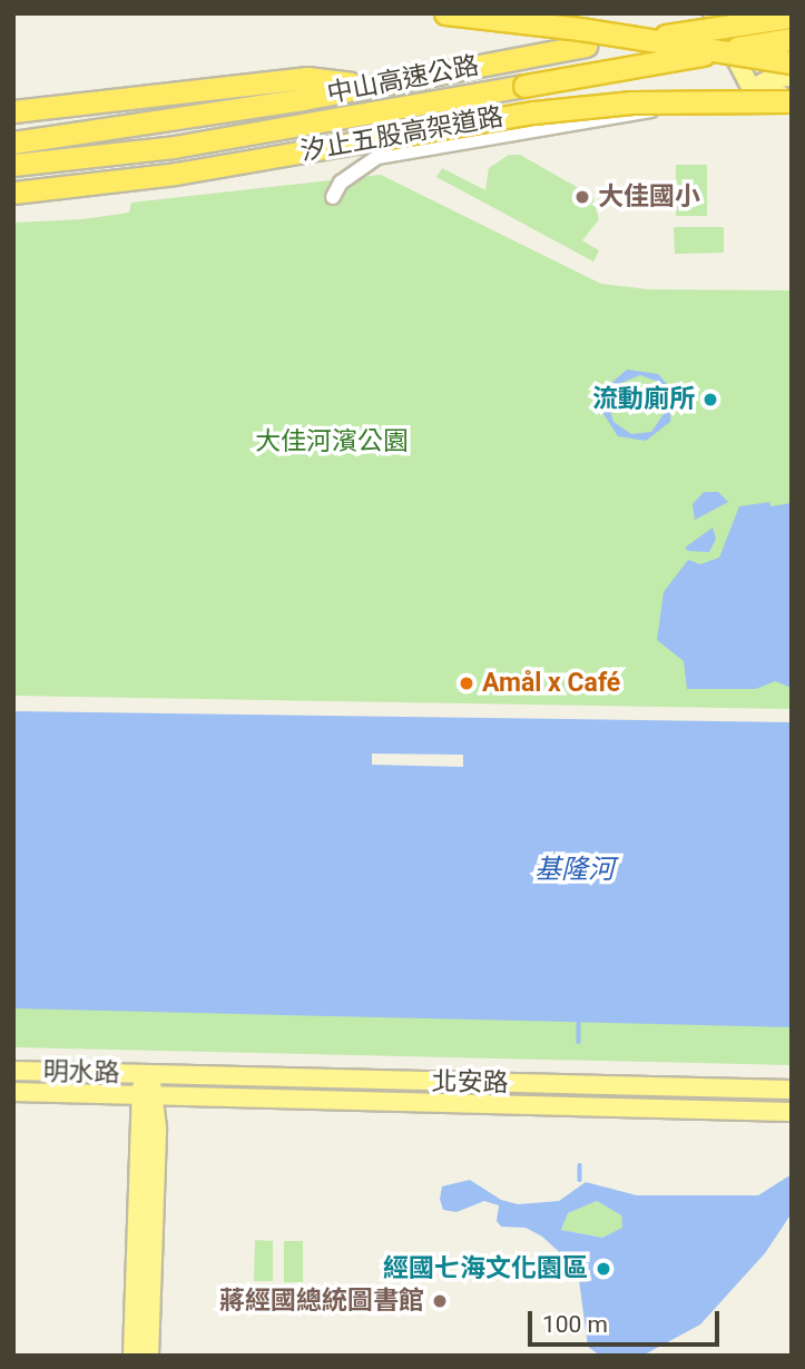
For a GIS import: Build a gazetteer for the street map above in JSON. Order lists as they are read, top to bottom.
{
  "streets": {
    "highway": ["中山高速公路", "汐止五股高架道路"],
    "main road": ["明水路", "北安路"]
  },
  "crossings": [
    ["明水路", "北安路"]
  ],
  "water": ["基隆河"],
  "parks": ["大佳河濱公園"],
  "places": [
    "大佳國小",
    "流動廁所",
    "Amål x Café",
    "經國七海文化園區",
    "蔣經國總統圖書館"
  ],
  "scale_bar": "100 m"
}
